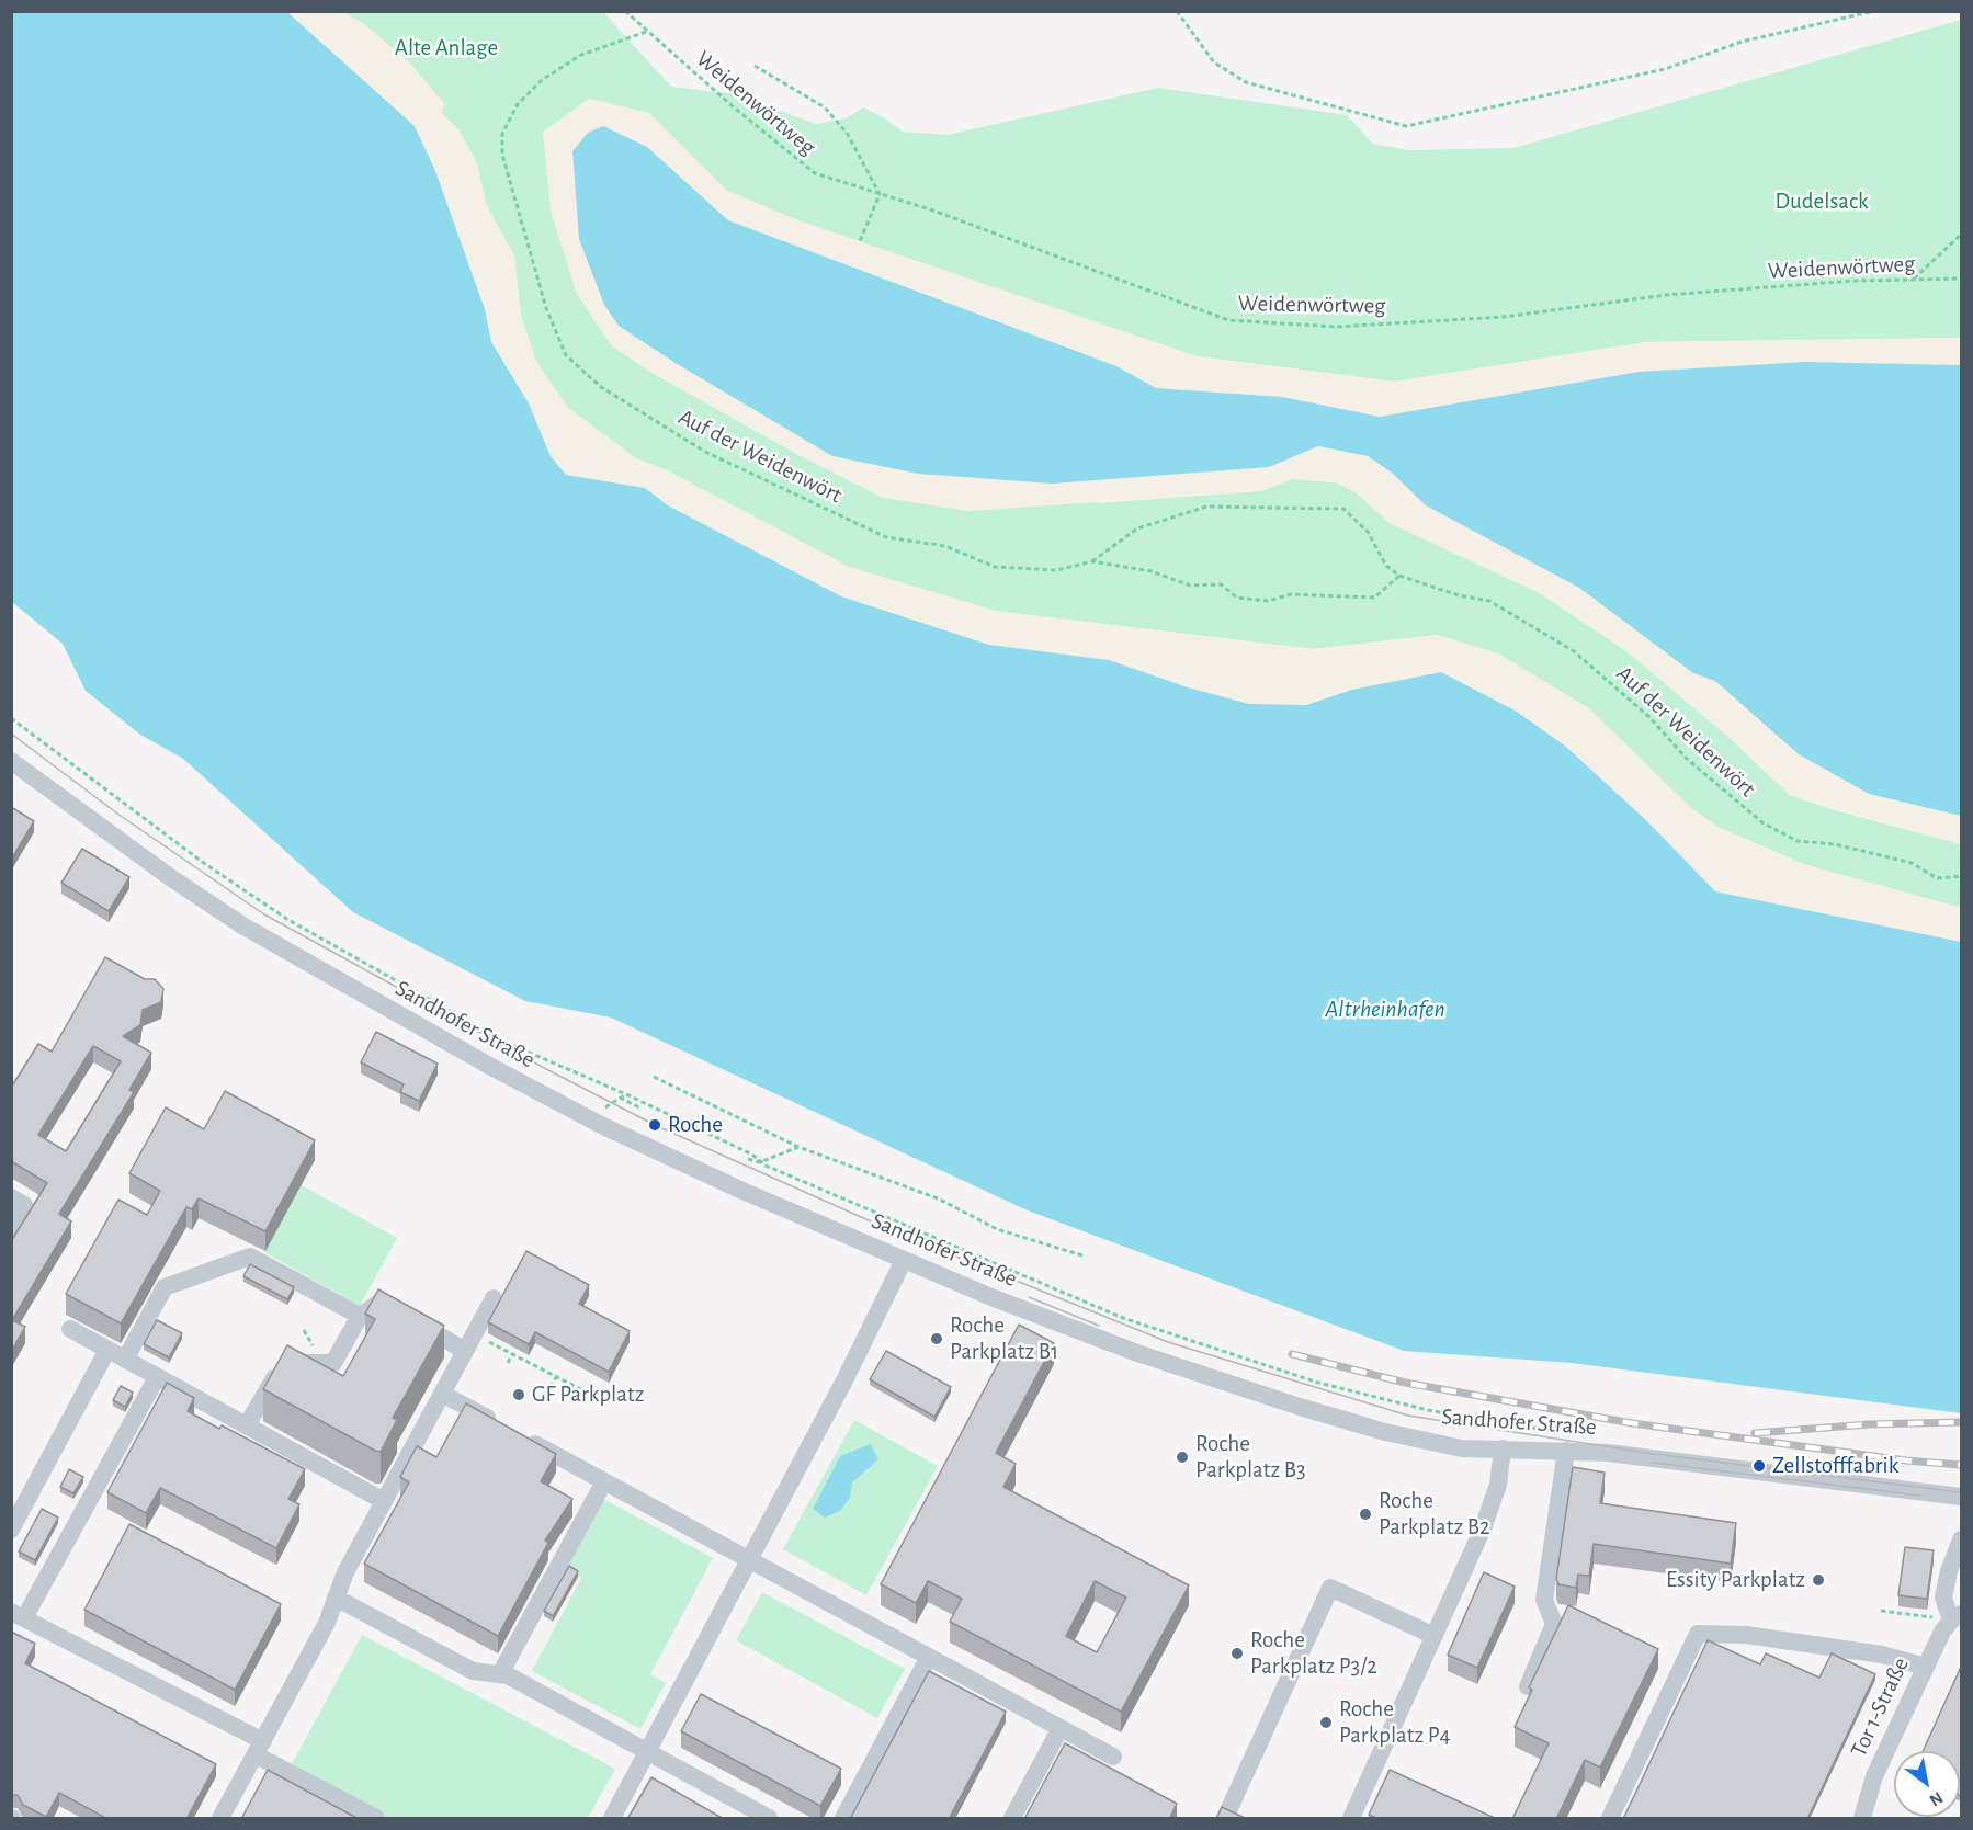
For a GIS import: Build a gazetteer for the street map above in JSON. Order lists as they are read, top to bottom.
{
  "streets": {
    "street": ["Sandhofer Straße", "Tor 1-Straße"],
    "path": ["Weidenwörtweg", "Auf der Weidenwört"]
  },
  "crossings": [
    ["Weidenwörtweg", "Auf der Weidenwört"]
  ],
  "water": ["Altrheinhafen"],
  "parks": ["Alte Anlage", "Dudelsack"],
  "places": [
    "Roche",
    "Roche Parkplatz B1",
    "GF Parkplatz",
    "Roche Parkplatz B3",
    "Zellstofffabrik",
    "Roche Parkplatz B2",
    "Essity Parkplatz",
    "Roche Parkplatz P3/2",
    "Roche Parkplatz P4"
  ],
  "north": "bottom right"
}
